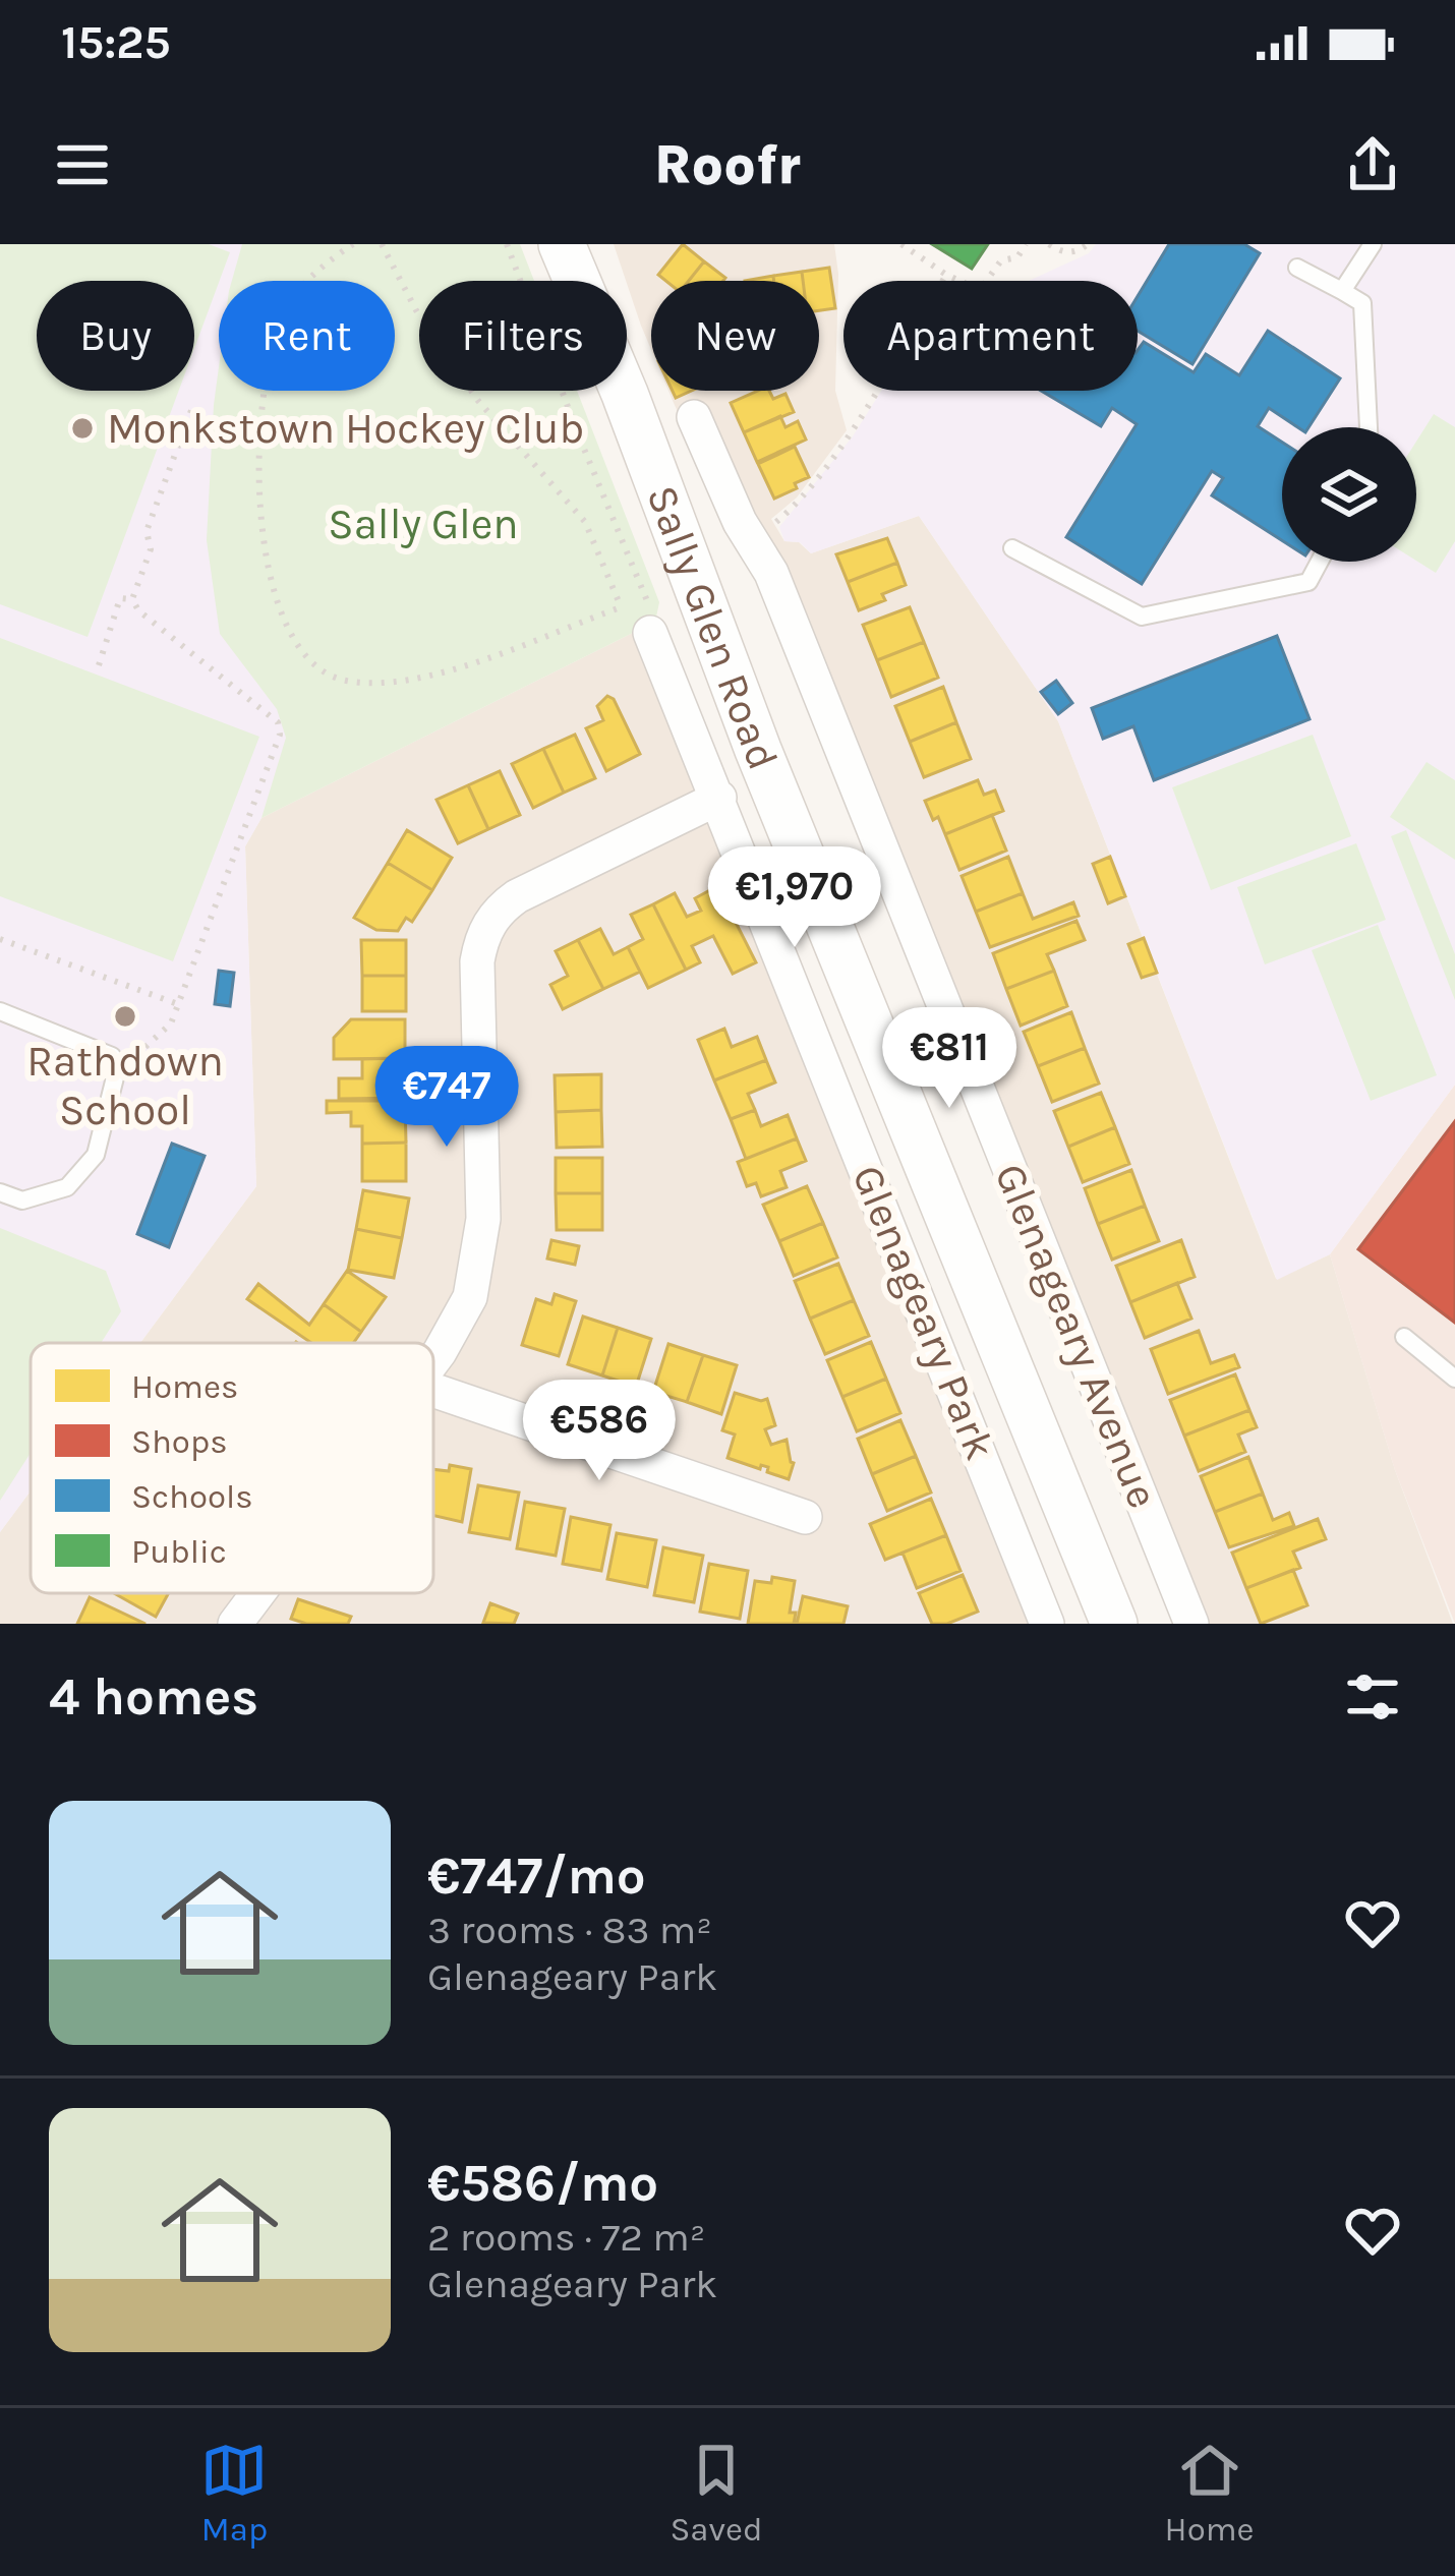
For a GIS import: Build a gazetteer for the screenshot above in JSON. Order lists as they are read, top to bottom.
{
  "streets": {
    "main road": ["Sally Glen Road"],
    "street": ["Glenageary Park", "Glenageary Avenue"]
  },
  "parks": ["Sally Glen"],
  "places": ["Monkstown Hockey Club", "Rathdown School"],
  "legend": [
    "Homes",
    "Shops",
    "Schools",
    "Public"
  ],
  "page": {
    "status": "15:25",
    "header": "Roofr",
    "chip": [
      "Buy",
      "Rent",
      "Filters",
      "New",
      "Apartment"
    ],
    "price": [
      "€1,970",
      "€811",
      "€747",
      "€586"
    ],
    "heading": "4 homes",
    "list": [
      {
        "name": "€747/mo",
        "note": "3 rooms · 83 m² · Glenageary Park"
      },
      {
        "name": "€586/mo",
        "note": "2 rooms · 72 m² · Glenageary Park"
      }
    ],
    "tabs": ["Map", "Saved", "Home"]
  }
}
